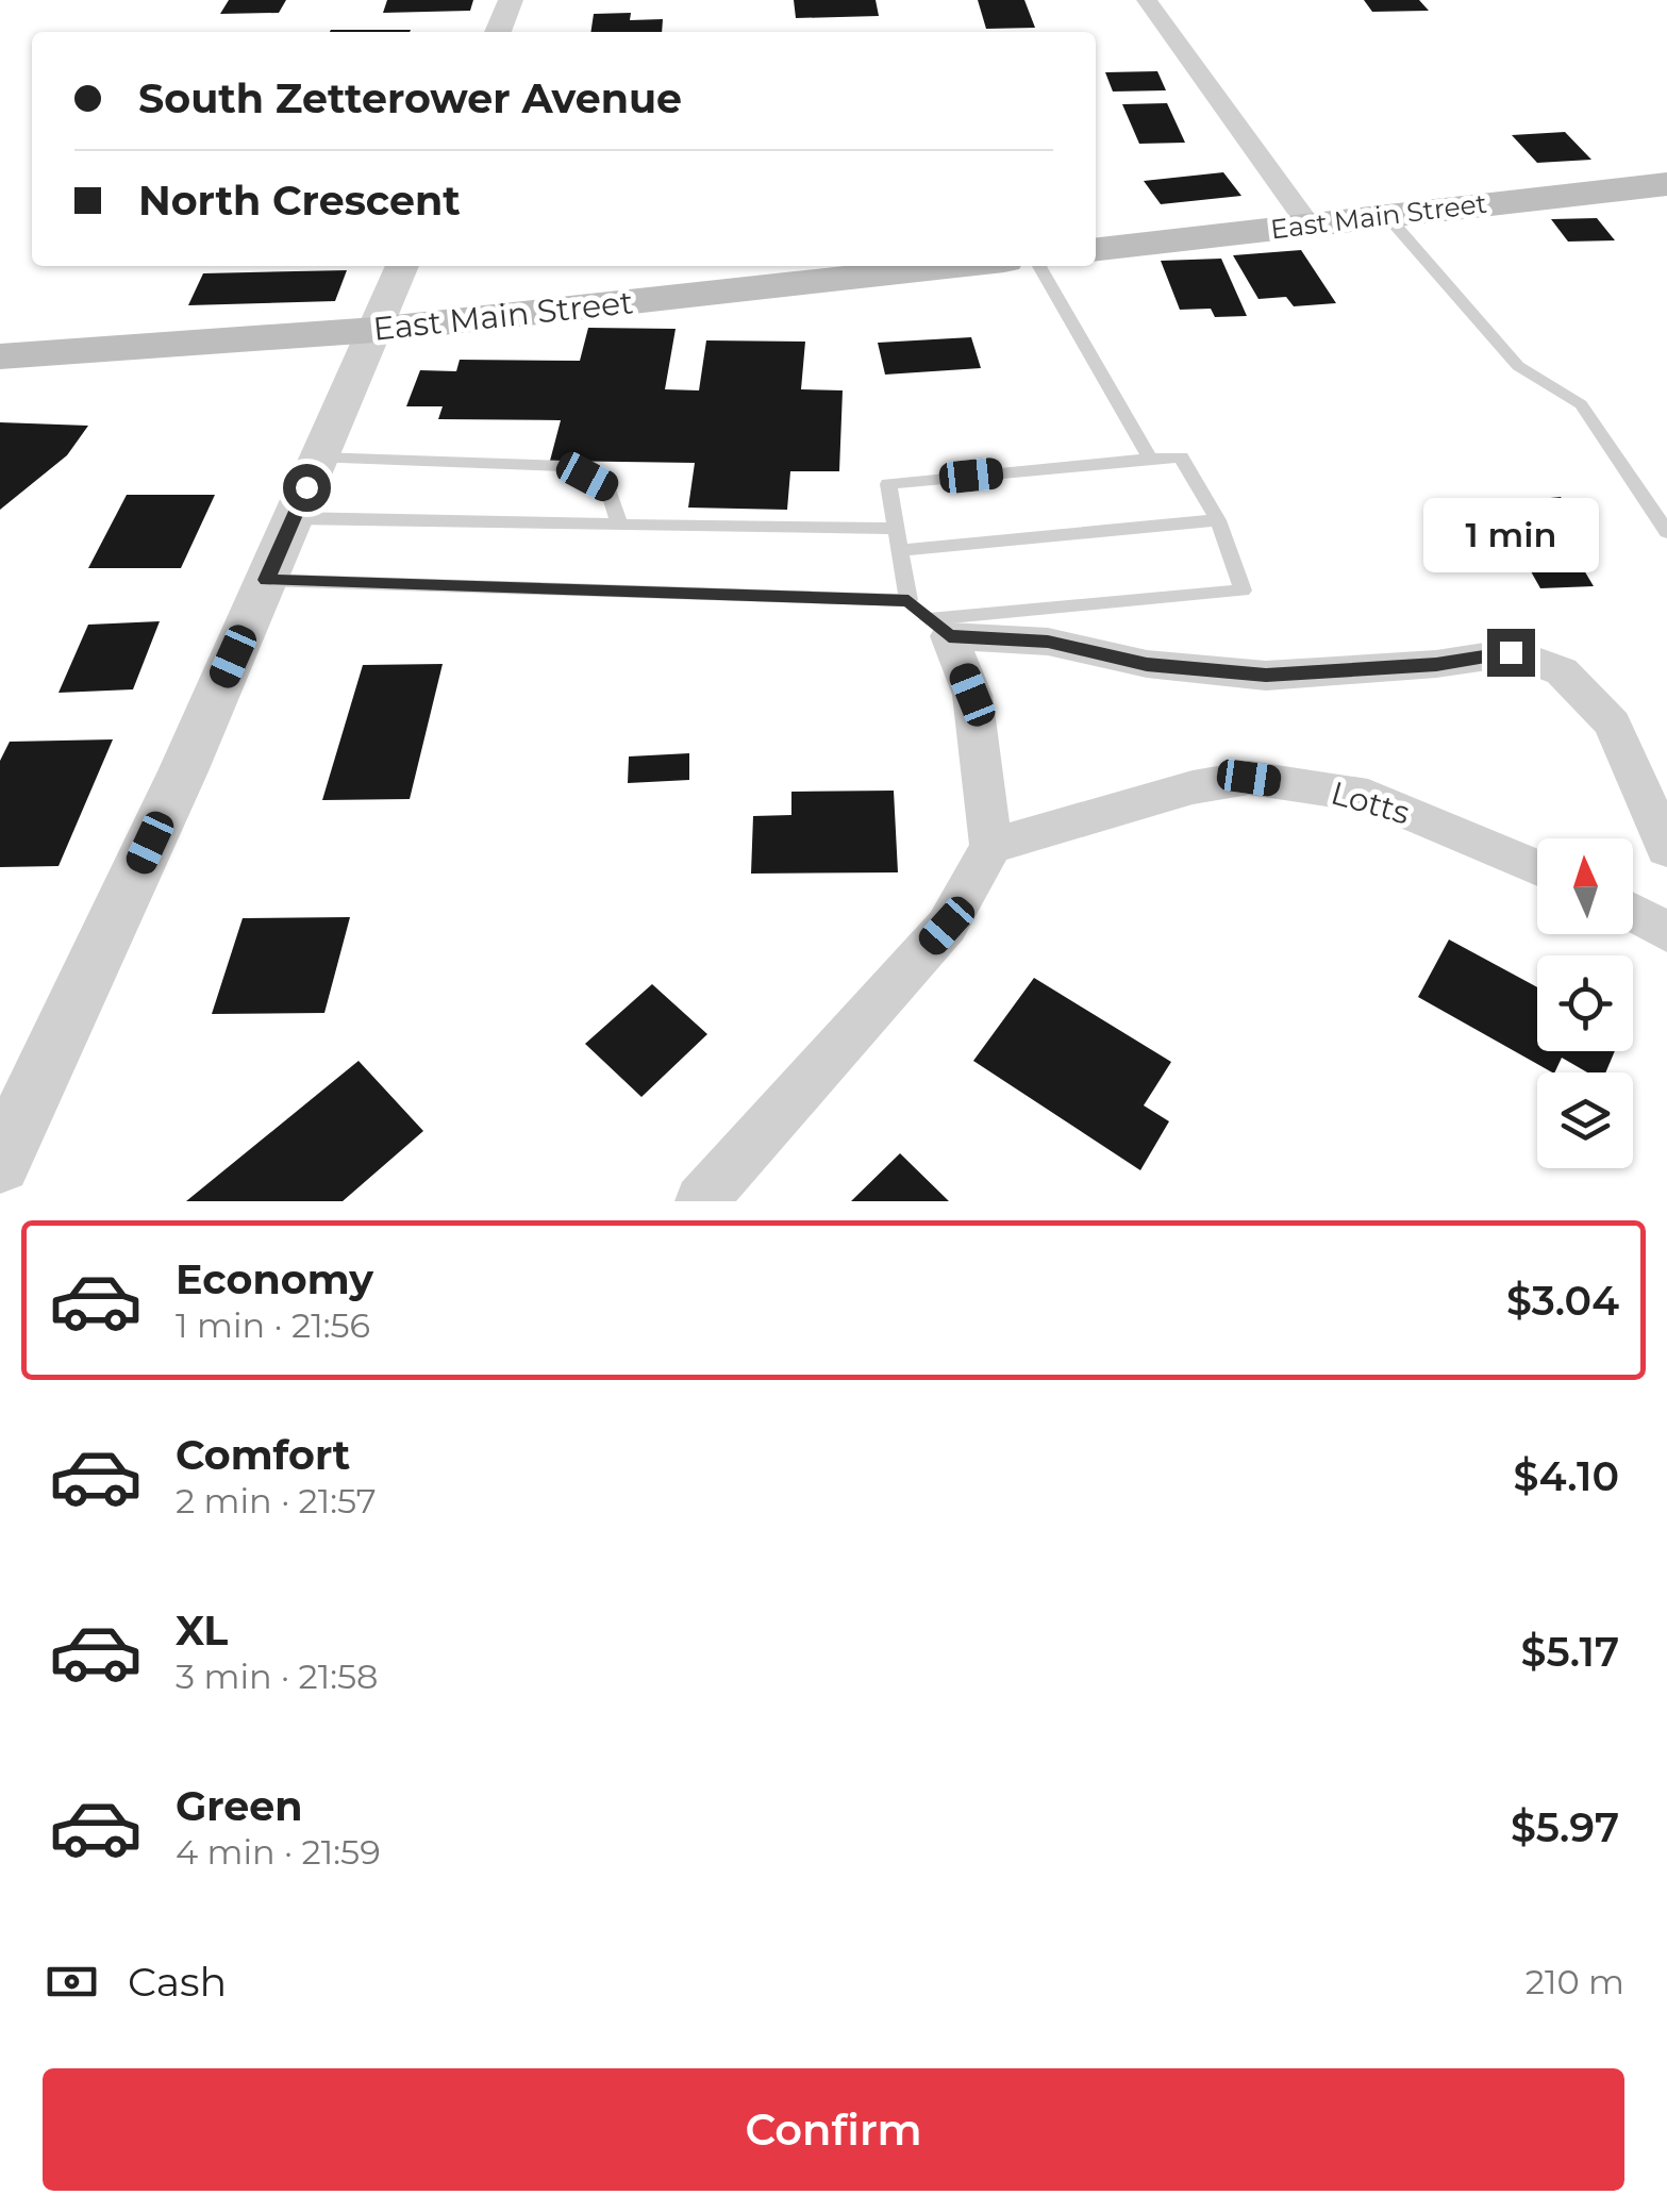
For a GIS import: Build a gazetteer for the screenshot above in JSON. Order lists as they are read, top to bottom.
{
  "streets": {
    "main road": ["East Main Street"],
    "street": ["Lotts"]
  },
  "north": "top",
  "page": {
    "banner": ["South Zetterower Avenue", "North Crescent"],
    "bubble": "1 min",
    "list": [
      {
        "name": "Economy",
        "note": "1 min · 21:56",
        "value": "$3.04"
      },
      {
        "name": "Comfort",
        "note": "2 min · 21:57",
        "value": "$4.10"
      },
      {
        "name": "XL",
        "note": "3 min · 21:58",
        "value": "$5.17"
      },
      {
        "name": "Green",
        "note": "4 min · 21:59",
        "value": "$5.97"
      }
    ],
    "pay": ["Cash", "210 m"],
    "buttons": "Confirm"
  }
}
